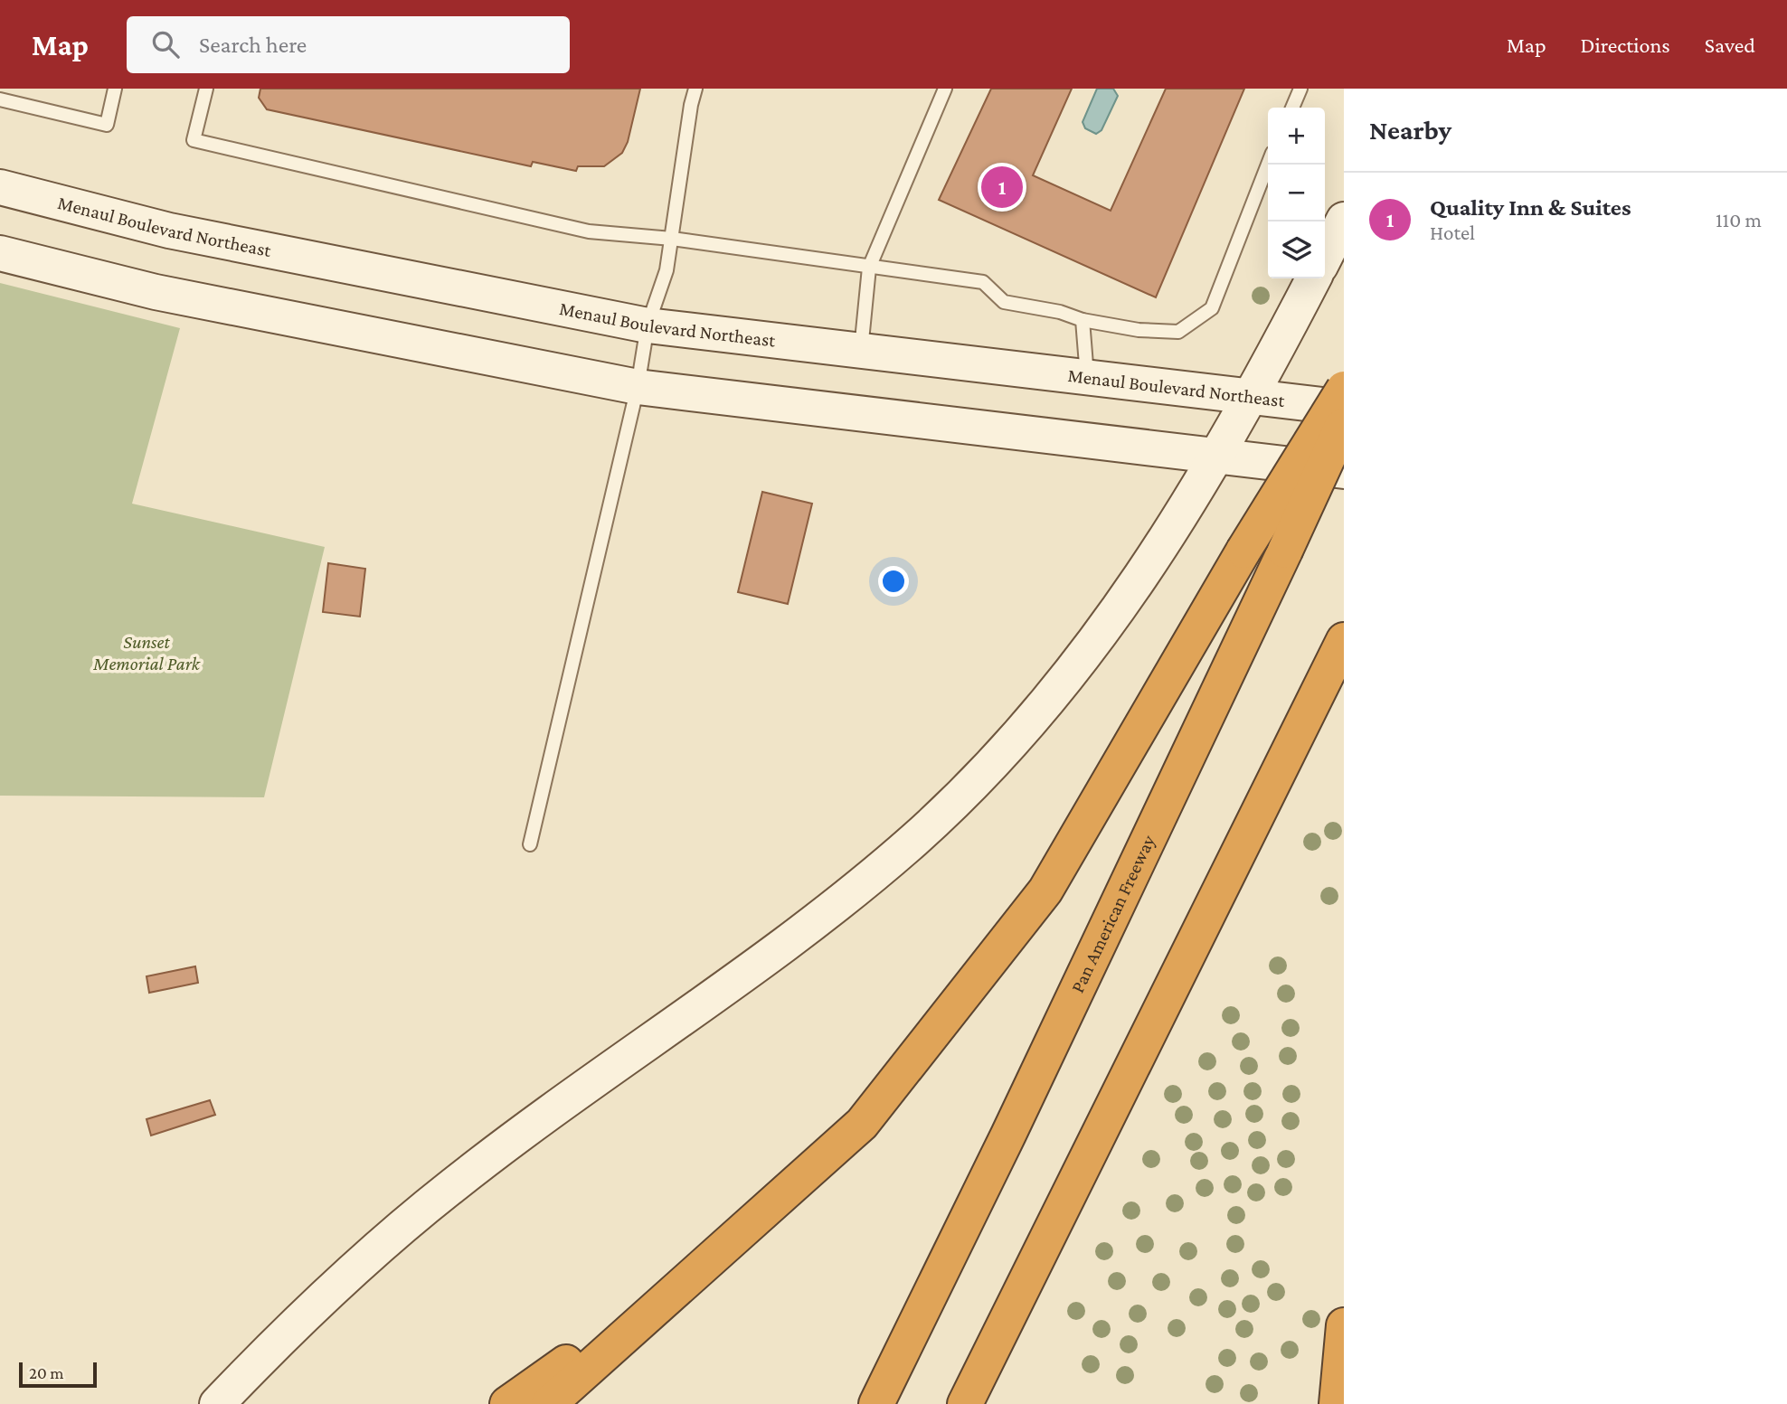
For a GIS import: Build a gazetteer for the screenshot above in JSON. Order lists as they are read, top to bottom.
{
  "streets": {
    "highway": ["Pan American Freeway"],
    "main road": ["Menaul Boulevard Northeast"]
  },
  "parks": ["Sunset Memorial Park"],
  "scale_bar": "20 m",
  "page": {
    "header": "Map",
    "search": "Search here",
    "nav": ["Map", "Directions", "Saved"],
    "heading": "Nearby",
    "map_buttons": ["+", "−"],
    "pins": "1",
    "list": [
      {
        "mark": "1",
        "name": "Quality Inn & Suites",
        "note": "Hotel",
        "value": "110 m"
      }
    ],
    "scale": "20 m"
  }
}
